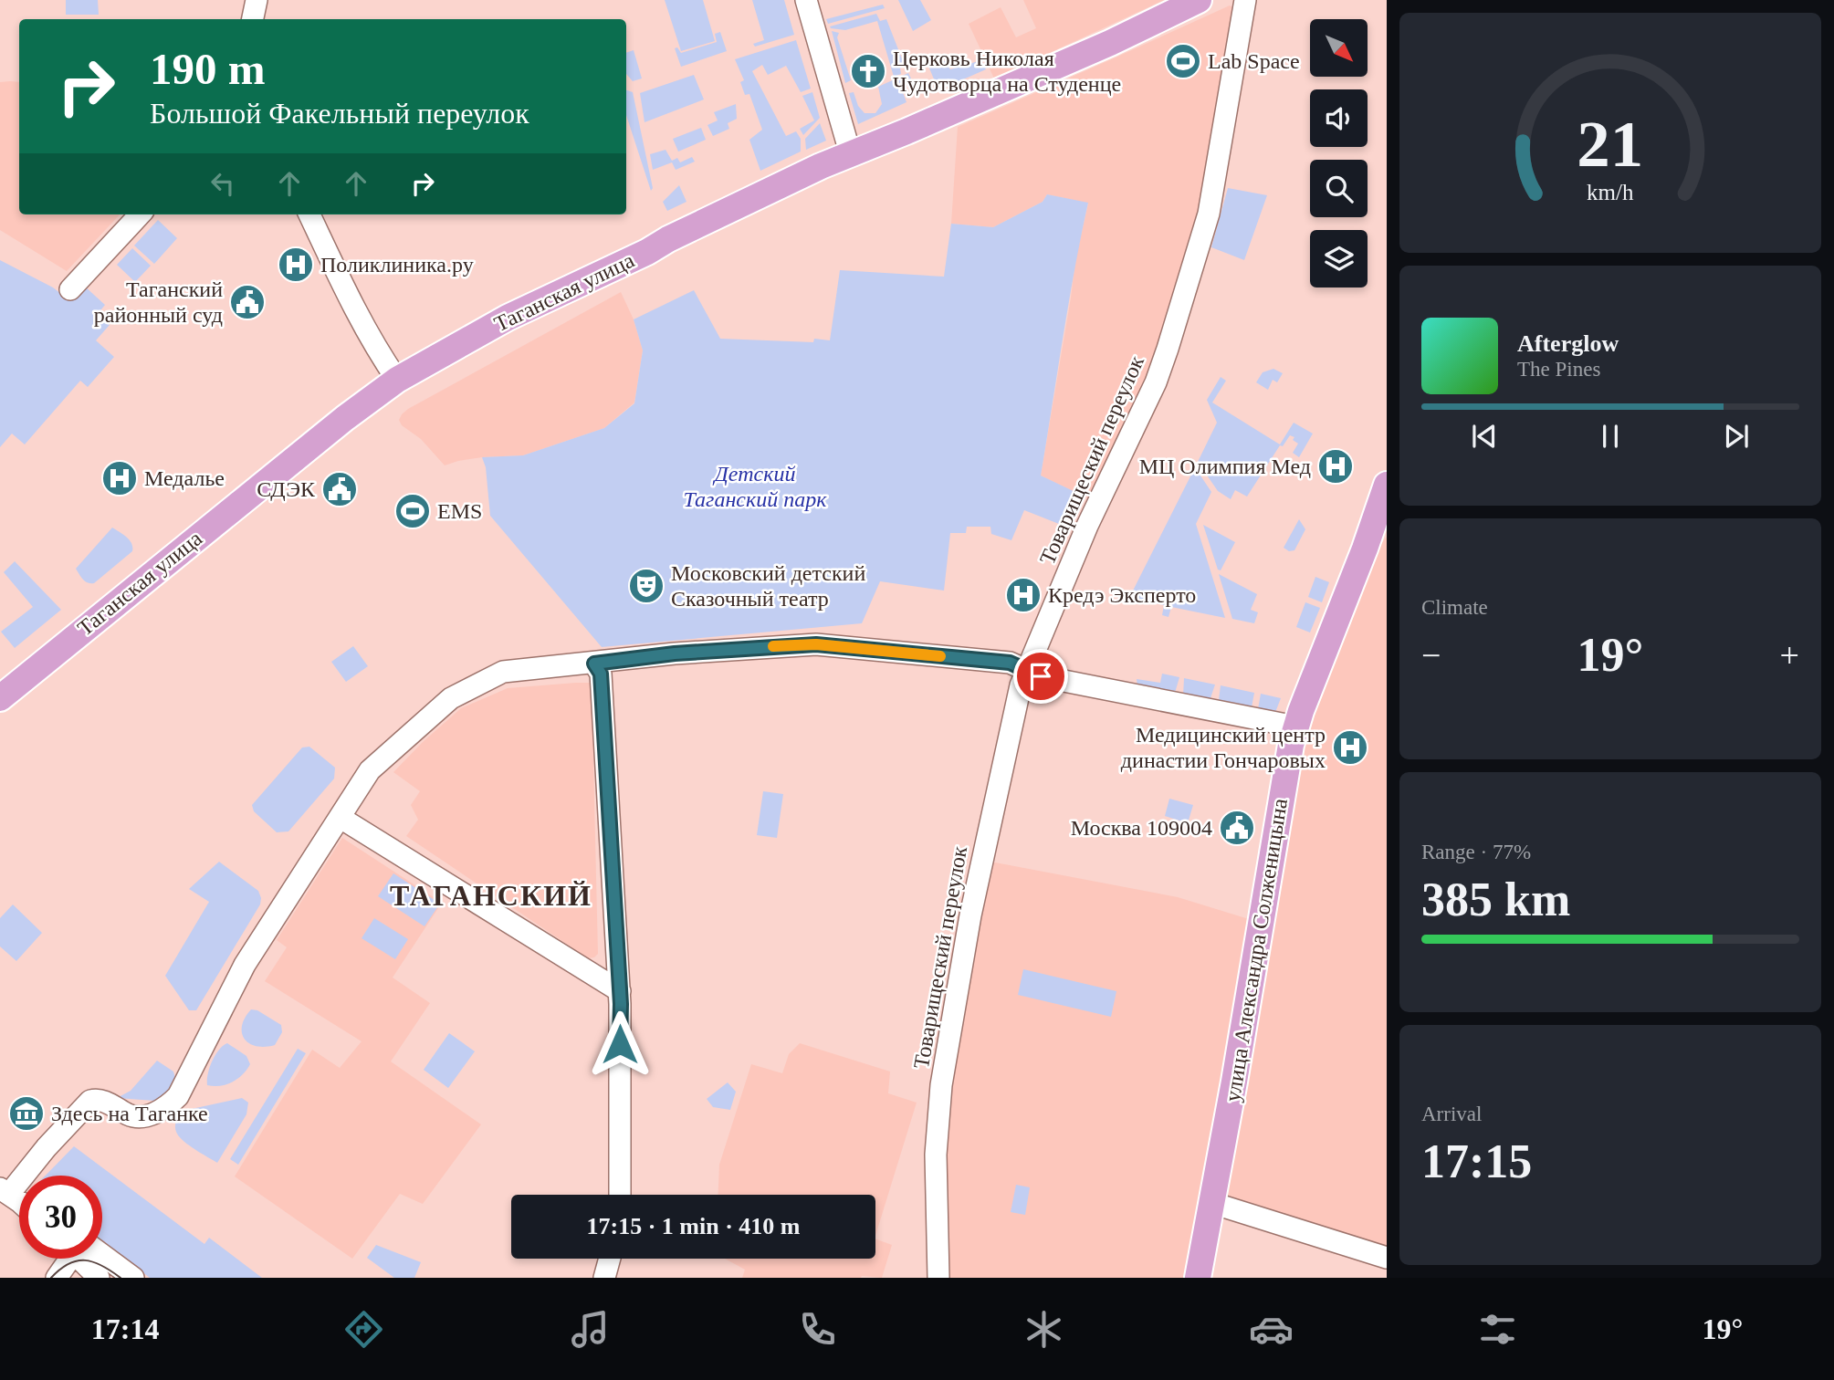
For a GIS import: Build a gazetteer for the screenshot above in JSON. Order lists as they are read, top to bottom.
{
  "streets": {
    "main road": ["Таганская улица", "улица Александра Солженицына"],
    "street": ["Товарищеский переулок"]
  },
  "districts": ["ТАГАНСКИЙ"],
  "parks": ["Детский Таганский парк"],
  "places": {
    "sports": ["Lab Space", "EMS"],
    "church": ["Церковь Николая Чудотворца на Студенце"],
    "hospital": [
      "Поликлиника.ру",
      "МЦ Олимпия Мед",
      "Медалье",
      "Кредэ Эксперто",
      "Медицинский центр династии Гончаровых"
    ],
    "public building": ["Таганский районный суд", "СДЭК", "Москва 109004"],
    "theatre": ["Московский детский Сказочный театр"],
    "museum": ["Здесь на Таганке"]
  },
  "north": "bottom right",
  "page": {
    "turn": ["190 m", "Большой Факельный переулок"],
    "song": ["Afterglow", "The Pines"],
    "tile": [
      "Climate",
      ["Range · 77%", "385 km"],
      ["Arrival", "17:15"]
    ],
    "heat": ["−", "19°", "+"],
    "limit": "30",
    "trip": "17:15 · 1 min · 410 m",
    "tabs": ["17:14", "19°"],
    "gauge": ["21", "km/h"]
  }
}
